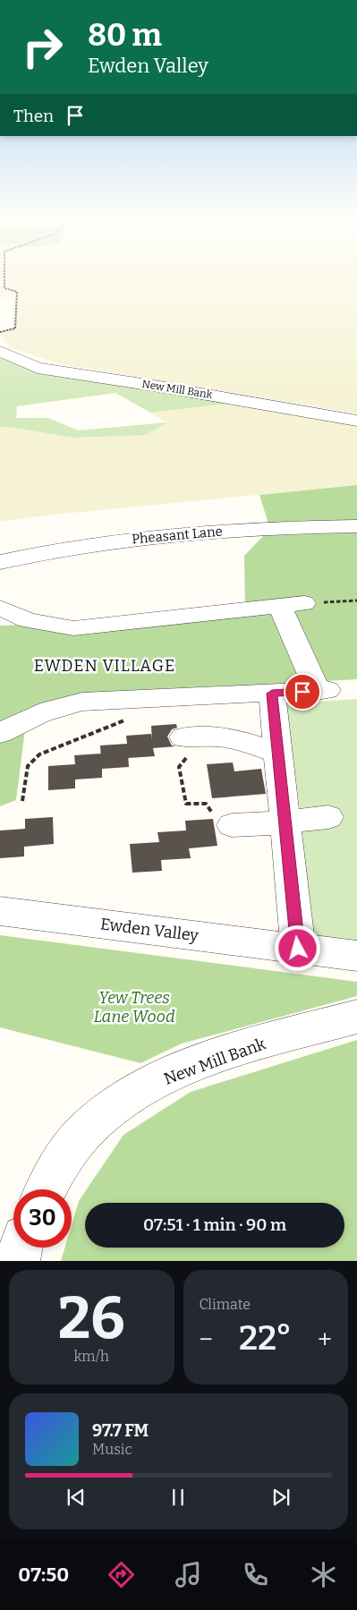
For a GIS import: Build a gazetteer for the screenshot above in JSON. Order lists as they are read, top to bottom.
{
  "streets": {
    "street": ["New Mill Bank", "Pheasant Lane", "Ewden Valley"]
  },
  "districts": ["EWDEN VILLAGE"],
  "parks": ["Yew Trees Lane Wood"],
  "page": {
    "turn": ["80 m", "Ewden Valley"],
    "then": "Then",
    "limit": "30",
    "trip": "07:51 · 1 min · 90 m",
    "tile": [
      ["26", "km/h"],
      "Climate"
    ],
    "heat": ["−", "22°", "+"],
    "song": ["97.7 FM", "Music"],
    "tabs": "07:50"
  }
}
